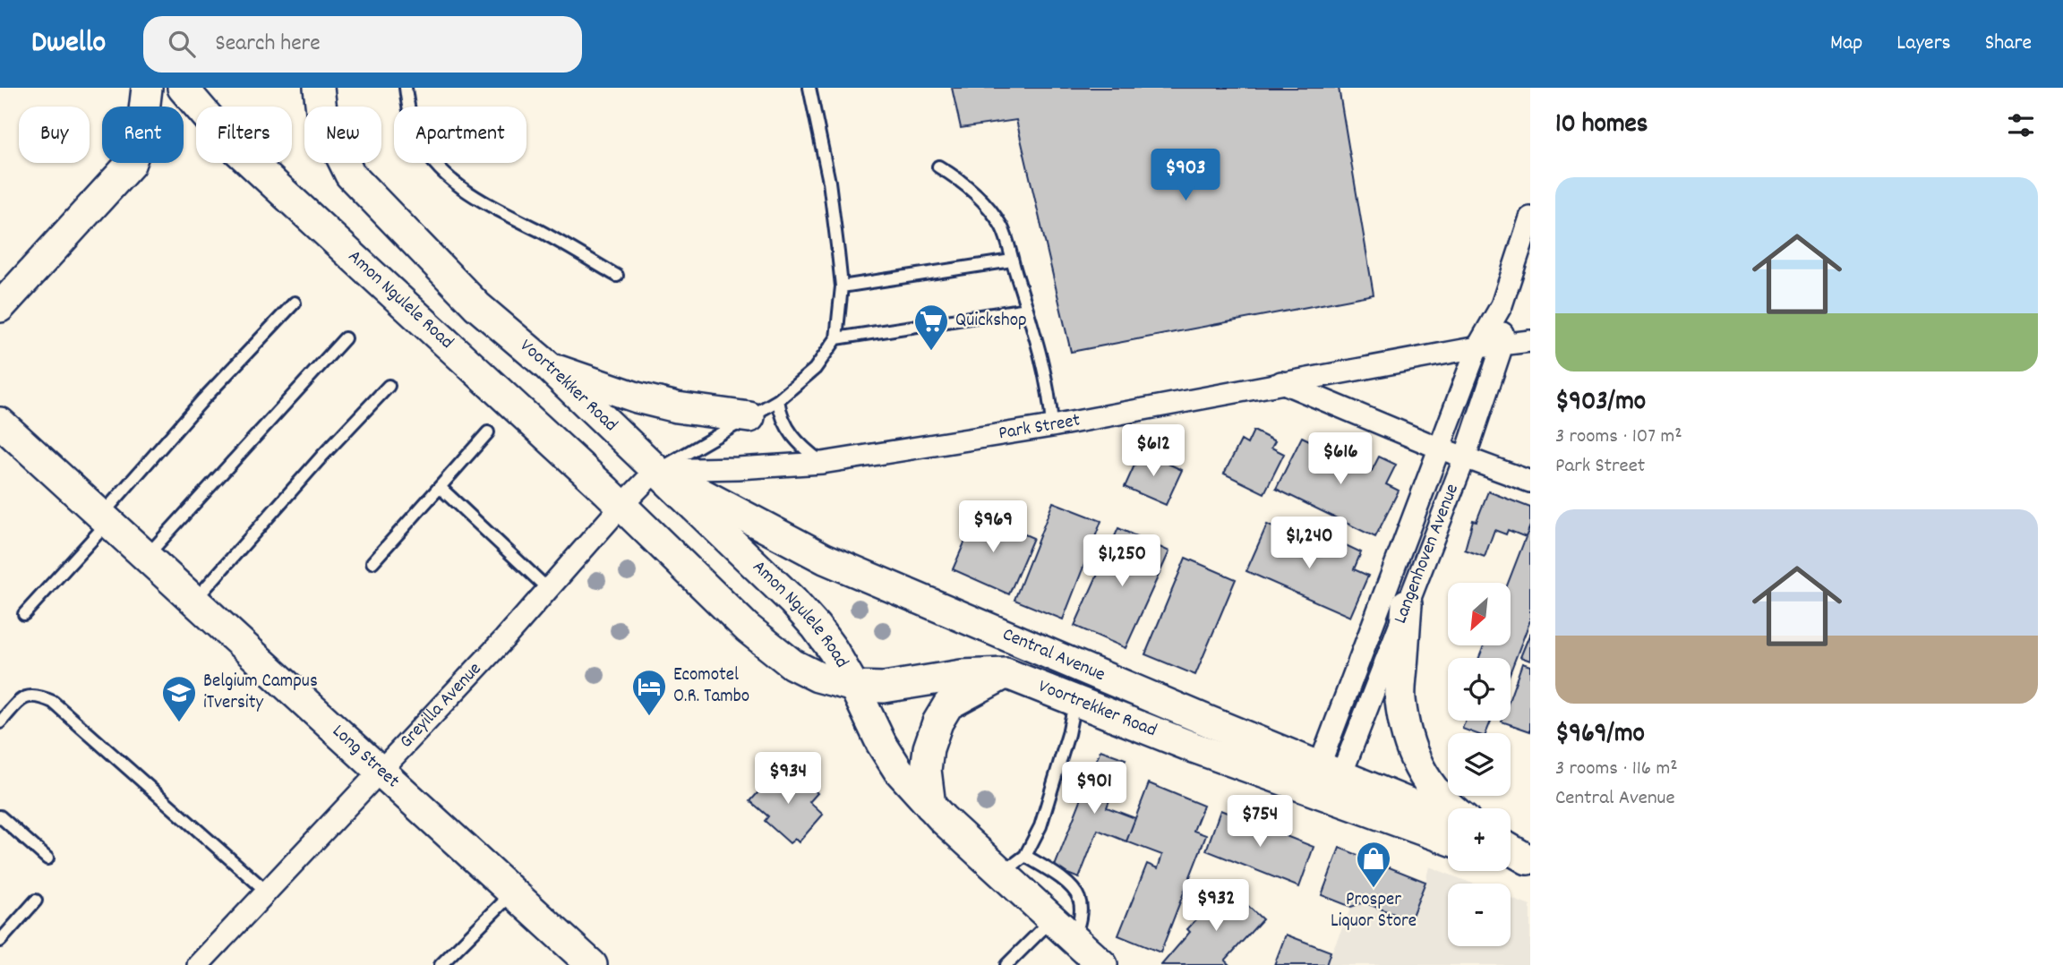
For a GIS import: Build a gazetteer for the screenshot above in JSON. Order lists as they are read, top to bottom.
{
  "streets": {
    "main road": [
      "Amon Ngulele Road",
      "Voortrekker Road",
      "Central Avenue",
      "Long Street"
    ],
    "street": ["Park Street", "Langenhoven Avenue", "Greyilla Avenue"]
  },
  "crossings": [
    ["Amon Ngulele Road", "Voortrekker Road"],
    ["Amon Ngulele Road", "Park Street"],
    ["Amon Ngulele Road", "Central Avenue"],
    ["Amon Ngulele Road", "Greyilla Avenue"],
    ["Voortrekker Road", "Park Street"],
    ["Voortrekker Road", "Langenhoven Avenue"],
    ["Voortrekker Road", "Central Avenue"],
    ["Voortrekker Road", "Greyilla Avenue"],
    ["Park Street", "Langenhoven Avenue"],
    ["Park Street", "Central Avenue"],
    ["Park Street", "Greyilla Avenue"],
    ["Langenhoven Avenue", "Central Avenue"],
    ["Central Avenue", "Greyilla Avenue"],
    ["Greyilla Avenue", "Long Street"]
  ],
  "places": {
    "supermarket": ["Quickshop"],
    "hotel": ["Ecomotel O.R. Tambo"],
    "school or university": ["Belgium Campus iTversity"],
    "shop": ["Prosper Liquor Store"]
  },
  "north": "bottom left",
  "page": {
    "header": "Dwello",
    "search": "Search here",
    "nav": ["Map", "Layers", "Share"],
    "heading": "10 homes",
    "chip": [
      "Buy",
      "Rent",
      "Filters",
      "New",
      "Apartment"
    ],
    "price": [
      "$903",
      "$612",
      "$616",
      "$969",
      "$1,240",
      "$1,250",
      "$934",
      "$901",
      "$754",
      "$932"
    ],
    "list": [
      {
        "name": "$903/mo",
        "note": "3 rooms · 107 m² · Park Street"
      },
      {
        "name": "$969/mo",
        "note": "3 rooms · 116 m² · Central Avenue"
      }
    ],
    "map_buttons": ["+", "−"]
  }
}
